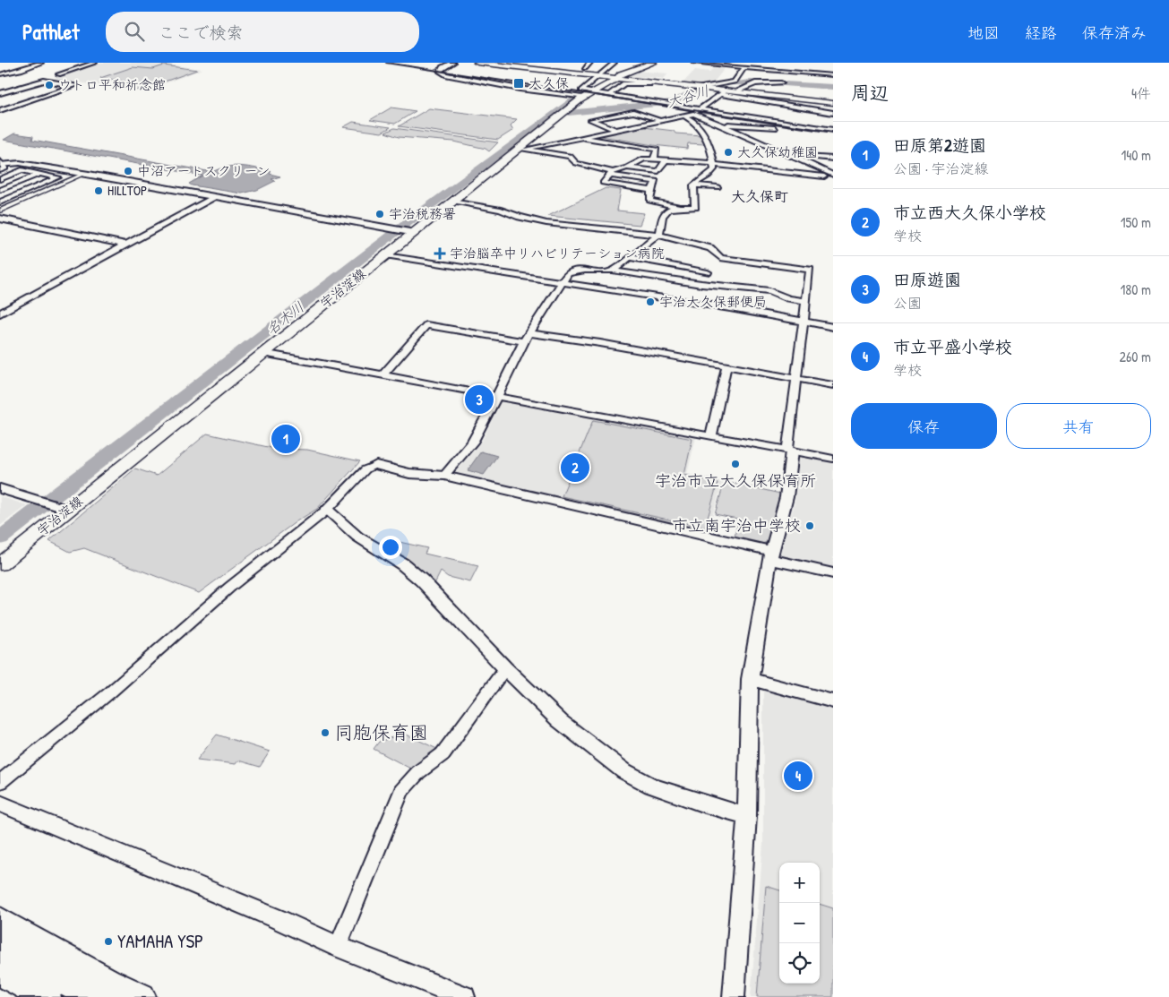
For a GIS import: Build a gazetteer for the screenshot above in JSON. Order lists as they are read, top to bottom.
{
  "streets": {
    "main road": ["宇治淀線"]
  },
  "districts": ["大久保町"],
  "water": ["大谷川", "名木川"],
  "places": {
    "transit": ["大久保"],
    "other": [
      "ウトロ平和祈念館",
      "大久保幼稚園",
      "中沼アートスクリーン",
      "HILLTOP",
      "宇治税務署",
      "宇治大久保郵便局",
      "宇治市立大久保保育所",
      "市立南宇治中学校",
      "同胞保育園",
      "YAMAHA YSP"
    ],
    "health": ["宇治脳卒中リハビリテーション病院"]
  },
  "page": {
    "header": "Pathlet",
    "search": "ここで検索",
    "nav": ["地図", "経路", "保存済み"],
    "heading": ["周辺", "4件"],
    "list": [
      {
        "mark": "1",
        "name": "田原第2遊園",
        "note": "公園 · 宇治淀線",
        "value": "140 m"
      },
      {
        "mark": "2",
        "name": "市立西大久保小学校",
        "note": "学校",
        "value": "150 m"
      },
      {
        "mark": "3",
        "name": "田原遊園",
        "note": "公園",
        "value": "180 m"
      },
      {
        "mark": "4",
        "name": "市立平盛小学校",
        "note": "学校",
        "value": "260 m"
      }
    ],
    "pins": [
      "3",
      "1",
      "2",
      "4"
    ],
    "buttons": ["保存", "共有"],
    "map_buttons": ["+", "−"]
  }
}
